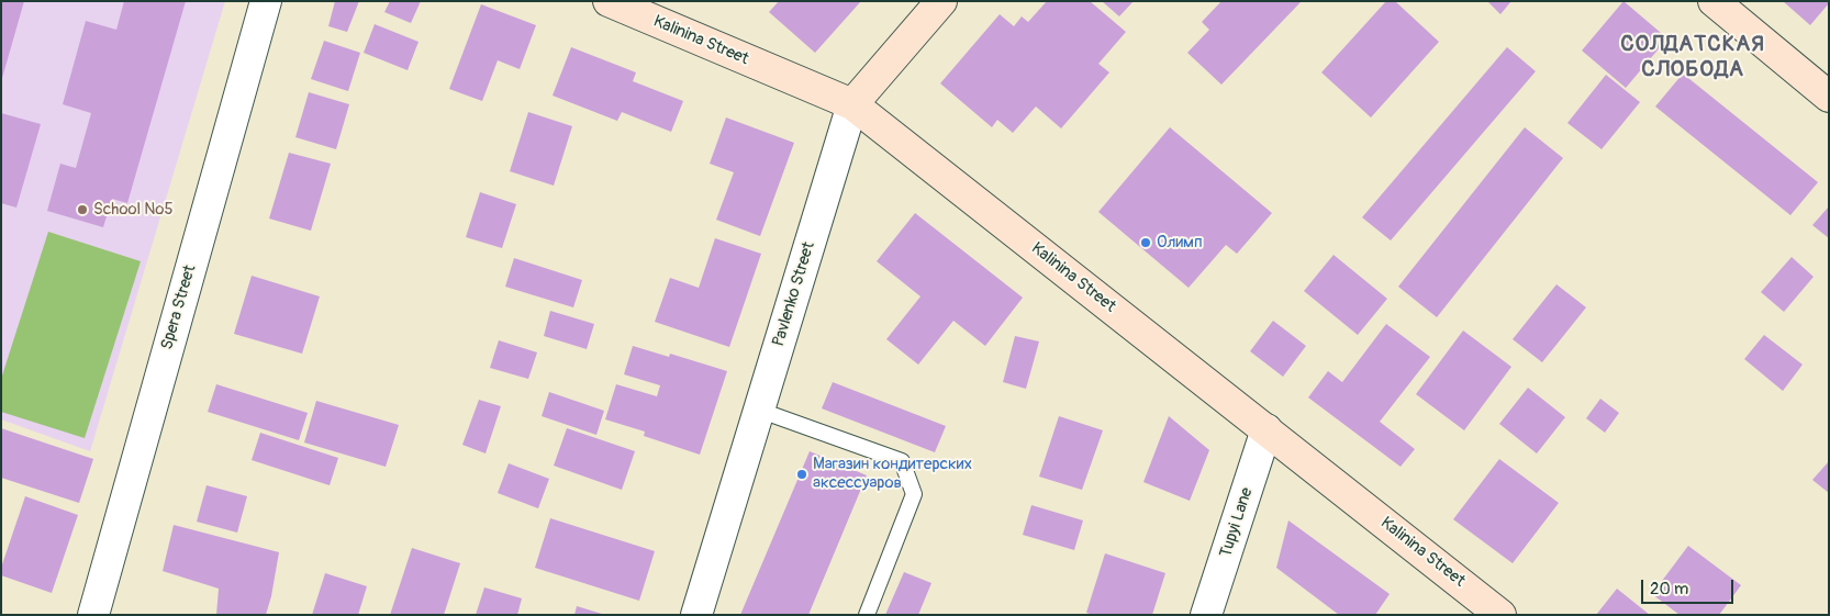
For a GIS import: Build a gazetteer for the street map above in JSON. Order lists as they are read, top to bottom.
{
  "streets": {
    "main road": ["Kalinina Street", "Pavlenko Street"],
    "street": ["Spera Street", "Tupyi Lane"]
  },
  "crossings": [
    ["Kalinina Street", "Pavlenko Street"],
    ["Kalinina Street", "Tupyi Lane"]
  ],
  "districts": ["СОЛДАТСКАЯ СЛОБОДА"],
  "places": ["School №5", "Олимп", "Магазин кондитерских аксессуаров"],
  "scale_bar": "20 m"
}
